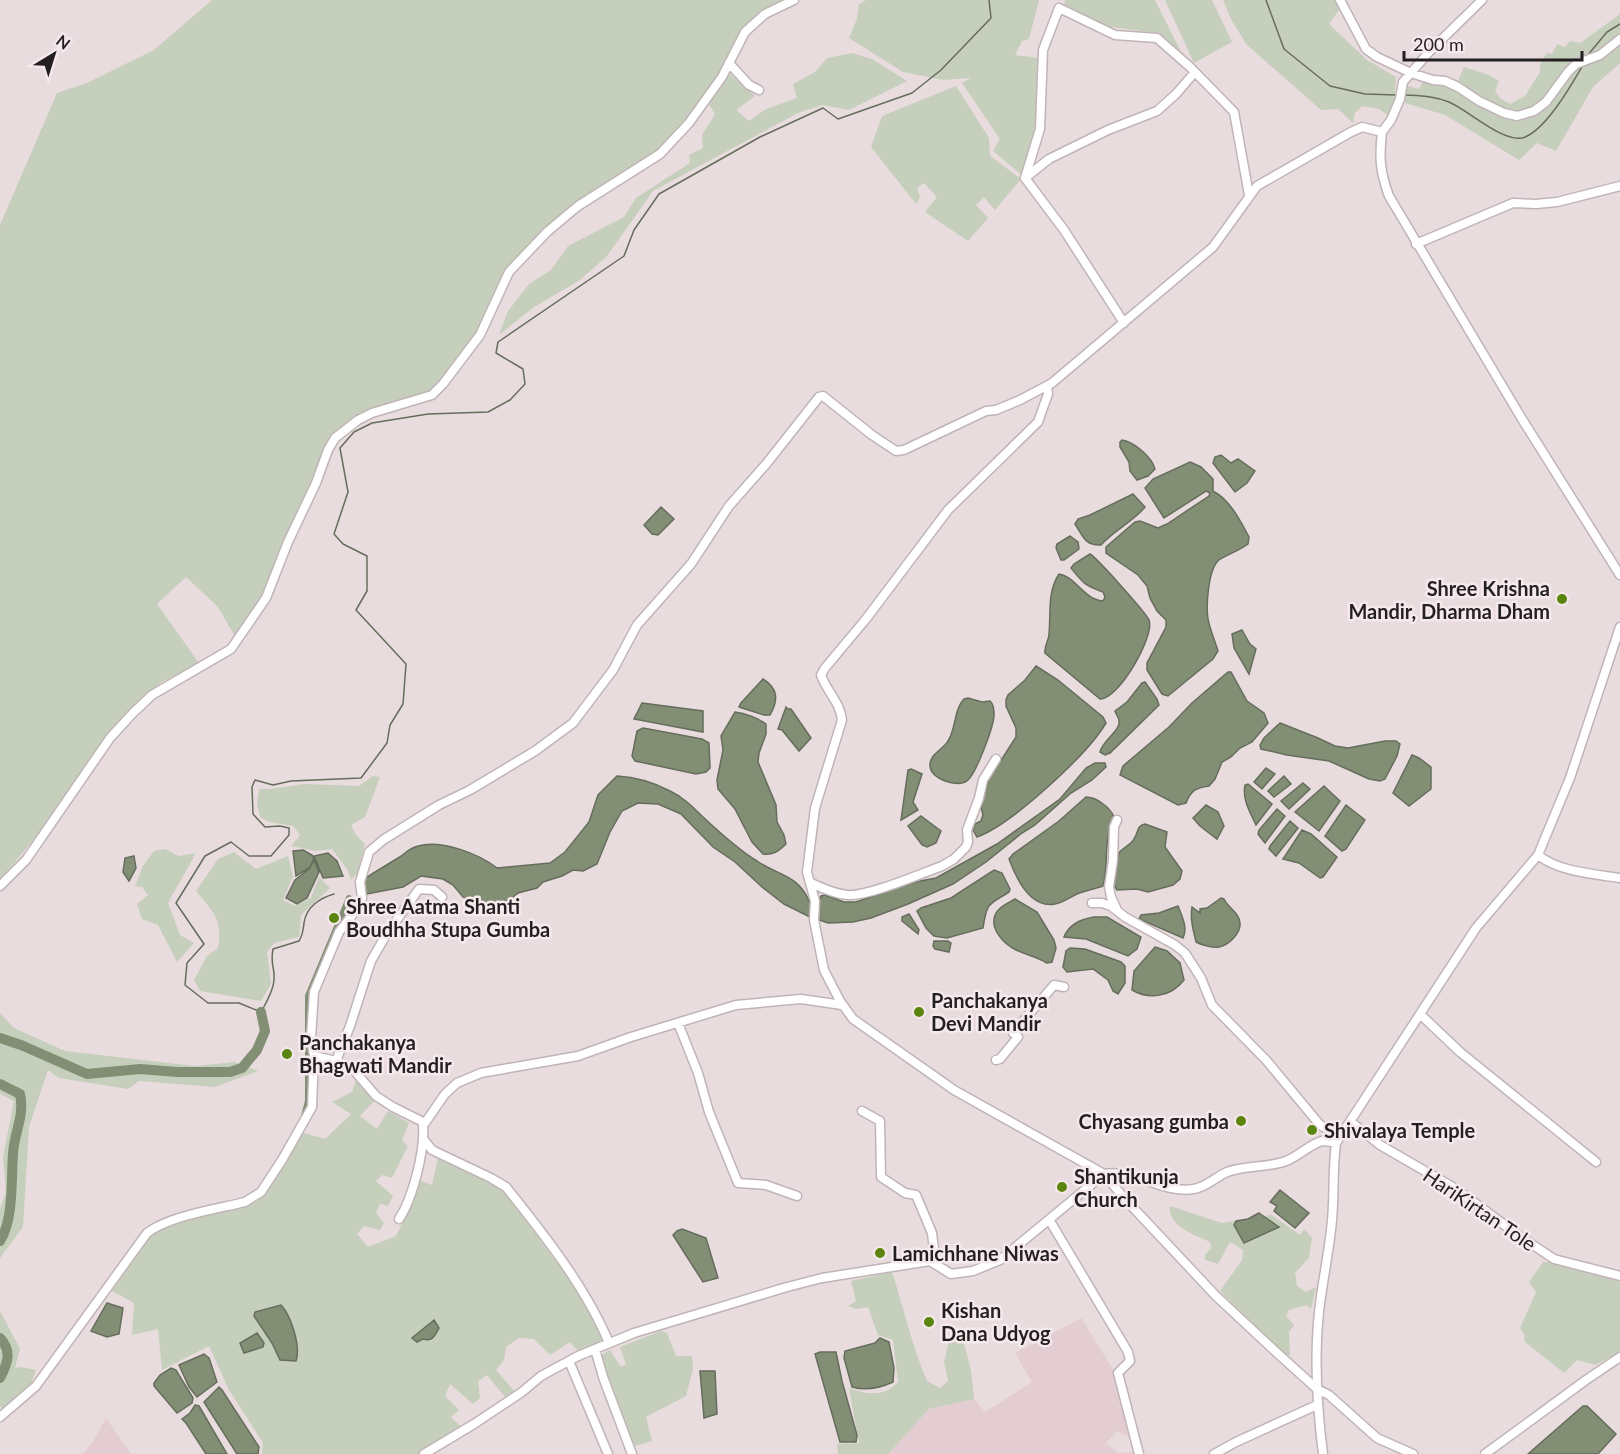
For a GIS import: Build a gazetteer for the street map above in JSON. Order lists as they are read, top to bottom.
{
  "streets": {
    "street": ["HariKirtan Tole"]
  },
  "places": [
    "Shree Krishna Mandir, Dharma Dham",
    "Shree Aatma Shanti Boudhha Stupa Gumba",
    "Panchakanya Devi Mandir",
    "Panchakanya Bhagwati Mandir",
    "Chyasang gumba",
    "Shivalaya Temple",
    "Shantikunja Church",
    "Lamichhane Niwas",
    "Kishan Dana Udyog"
  ],
  "scale_bar": "200 m",
  "north": "top right"
}
